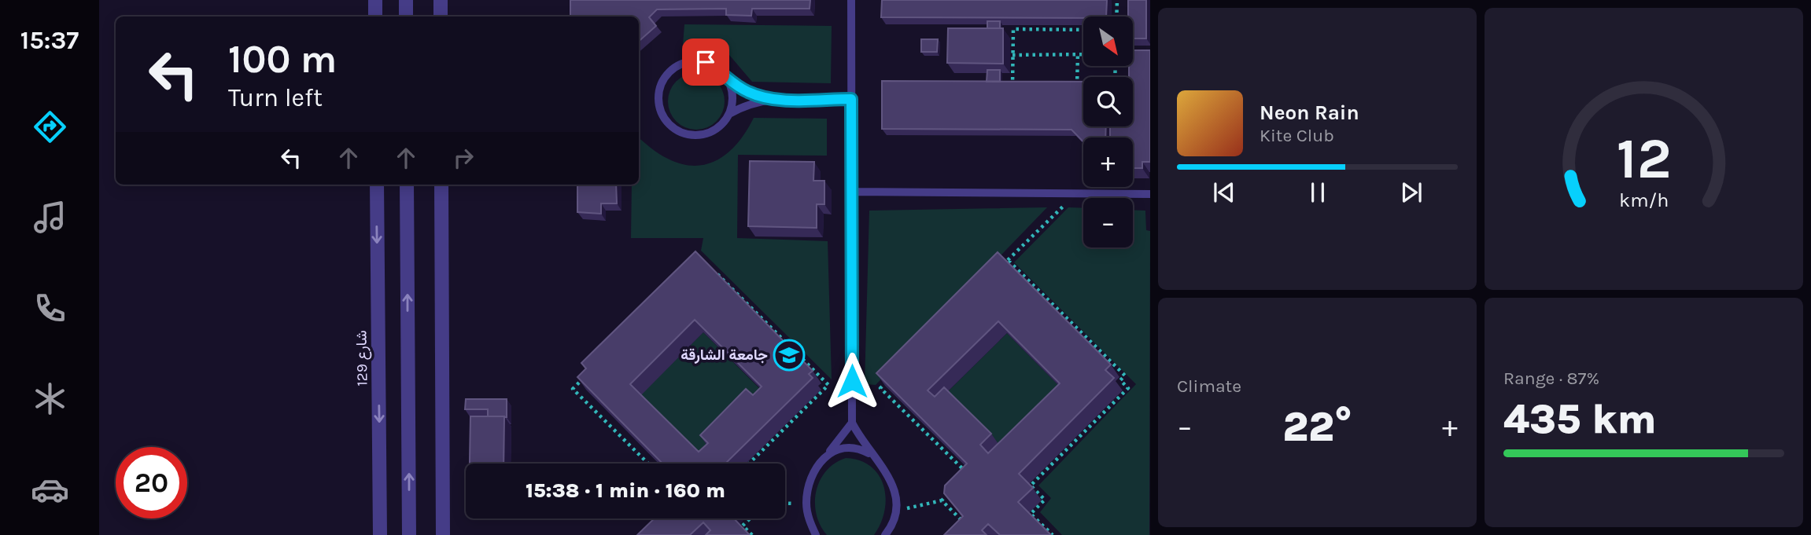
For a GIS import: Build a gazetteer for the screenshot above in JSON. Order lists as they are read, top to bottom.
{
  "streets": {
    "street": ["شارع 129"]
  },
  "places": {
    "school or university": ["جامعة الشارقة"]
  },
  "north": "bottom right",
  "page": {
    "tabs": "15:37",
    "map_buttons": ["+", "−"],
    "turn": ["100 m", "Turn left"],
    "song": ["Neon Rain", "Kite Club"],
    "tile": [
      "Climate",
      ["Range · 87%", "435 km"]
    ],
    "heat": ["−", "22°", "+"],
    "limit": "20",
    "trip": "15:38 · 1 min · 160 m",
    "gauge": ["12", "km/h"]
  }
}
